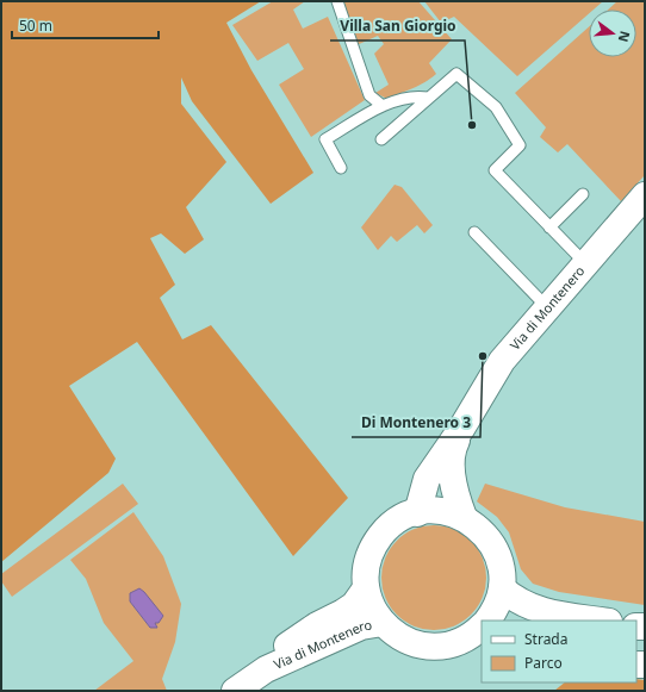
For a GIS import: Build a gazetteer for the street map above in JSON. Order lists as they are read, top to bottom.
{
  "streets": {
    "street": ["Via di Montenero"]
  },
  "places": ["Villa San Giorgio", "Di Montenero 3"],
  "legend": ["Strada", "Parco"],
  "scale_bar": "50 m",
  "north": "right"
}
